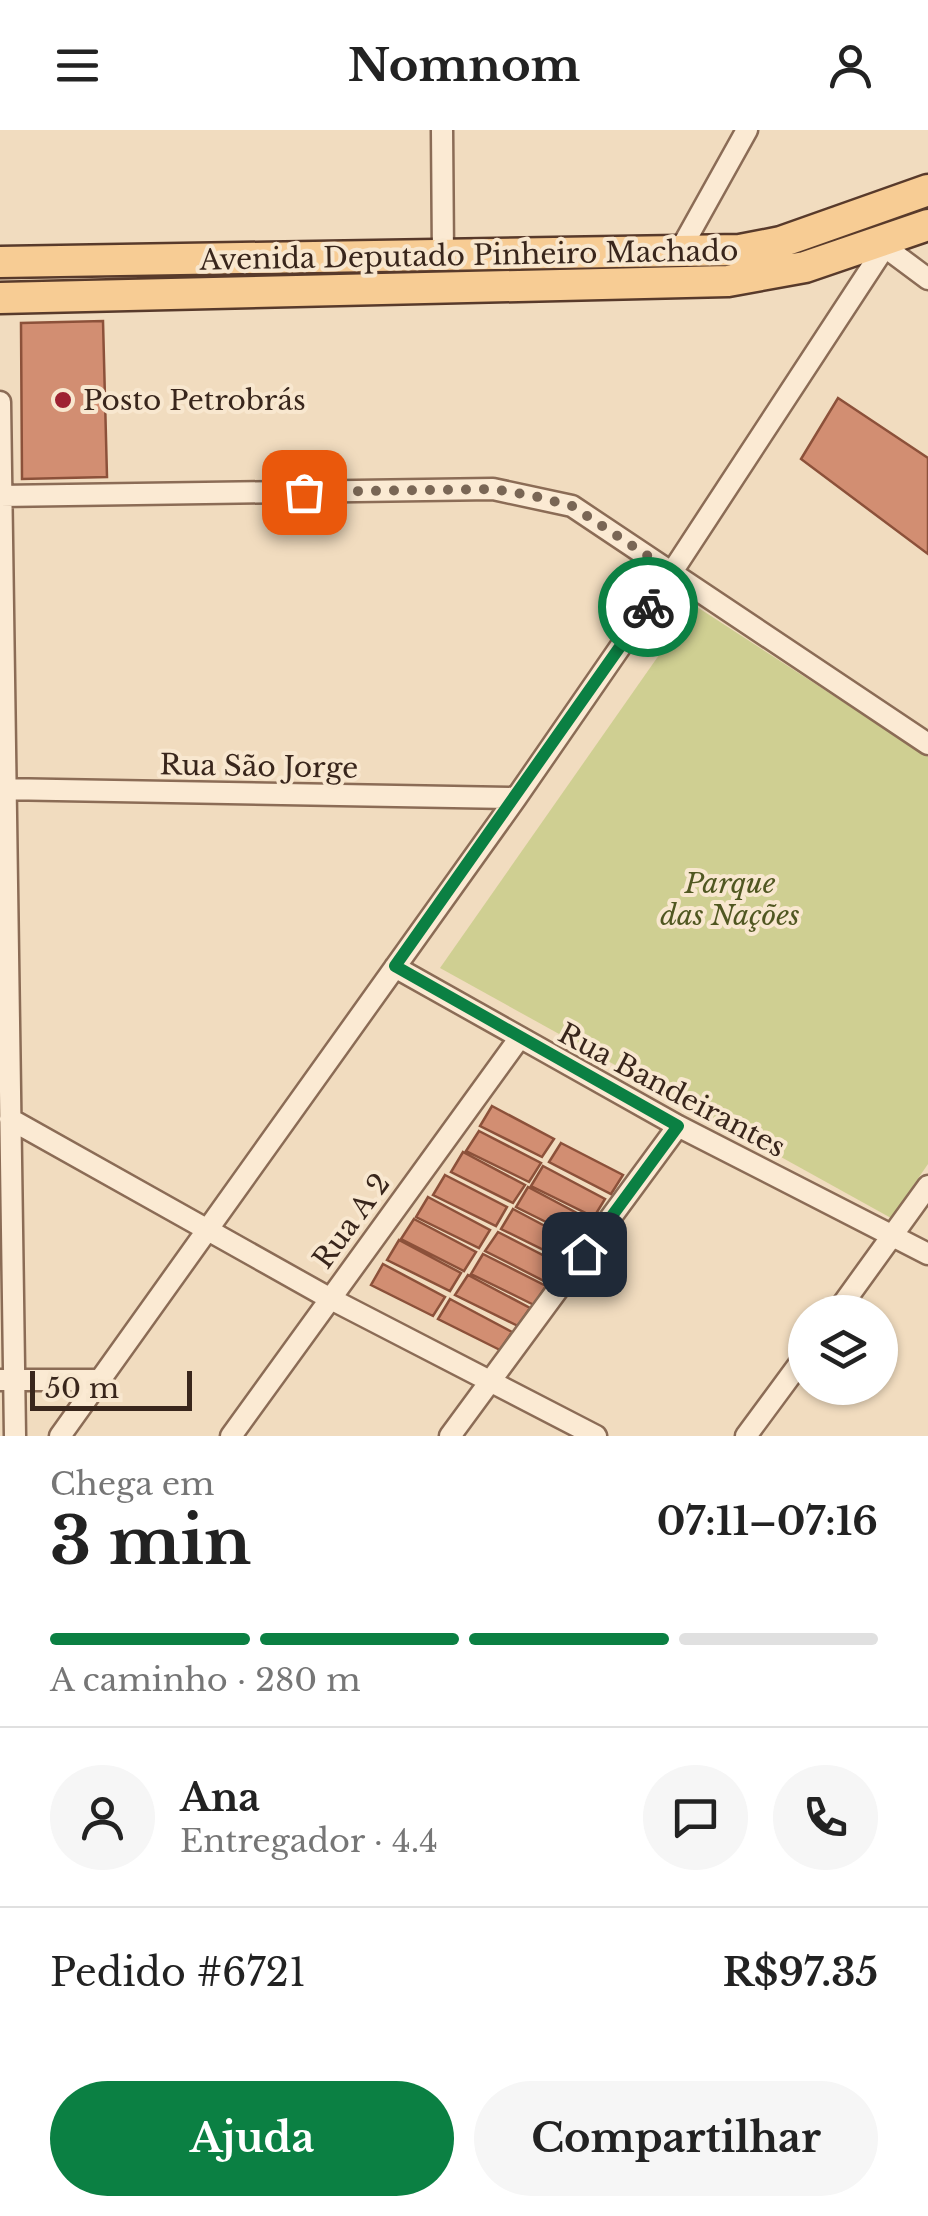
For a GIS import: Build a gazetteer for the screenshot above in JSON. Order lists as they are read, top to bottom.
{
  "streets": {
    "main road": ["Avenida Deputado Pinheiro Machado"],
    "street": ["Rua São Jorge", "Rua Bandeirantes", "Rua A 2"]
  },
  "crossings": [
    ["Rua Bandeirantes", "Rua A 2"]
  ],
  "parks": ["Parque das Nações"],
  "places": ["Posto Petrobrás"],
  "scale_bar": "50 m",
  "page": {
    "header": "Nomnom",
    "scale": "50 m",
    "heading": ["3 min", "Chega em", "07:11–07:16"],
    "panel": [
      "Ana",
      "Entregador · 4.4",
      "Pedido #6721",
      "R$97.35"
    ],
    "bar": "A caminho · 280 m",
    "buttons": ["Ajuda", "Compartilhar"]
  }
}
